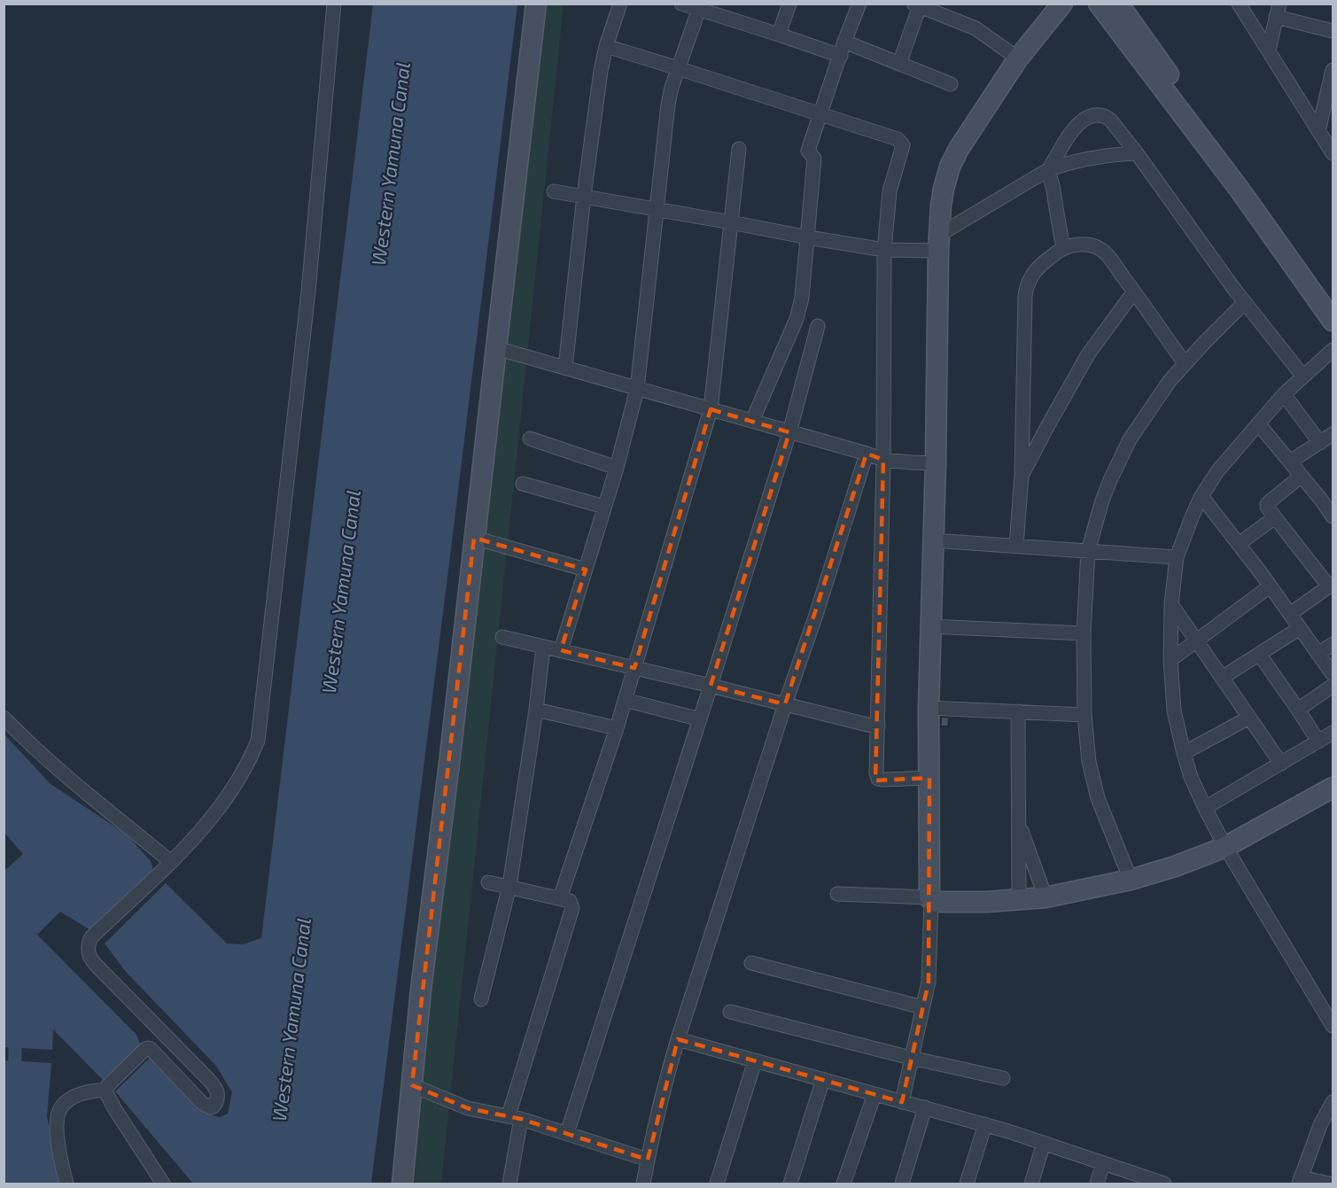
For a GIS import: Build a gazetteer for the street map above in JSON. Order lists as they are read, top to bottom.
{
  "water": ["Western Yamuna Canal"]
}
